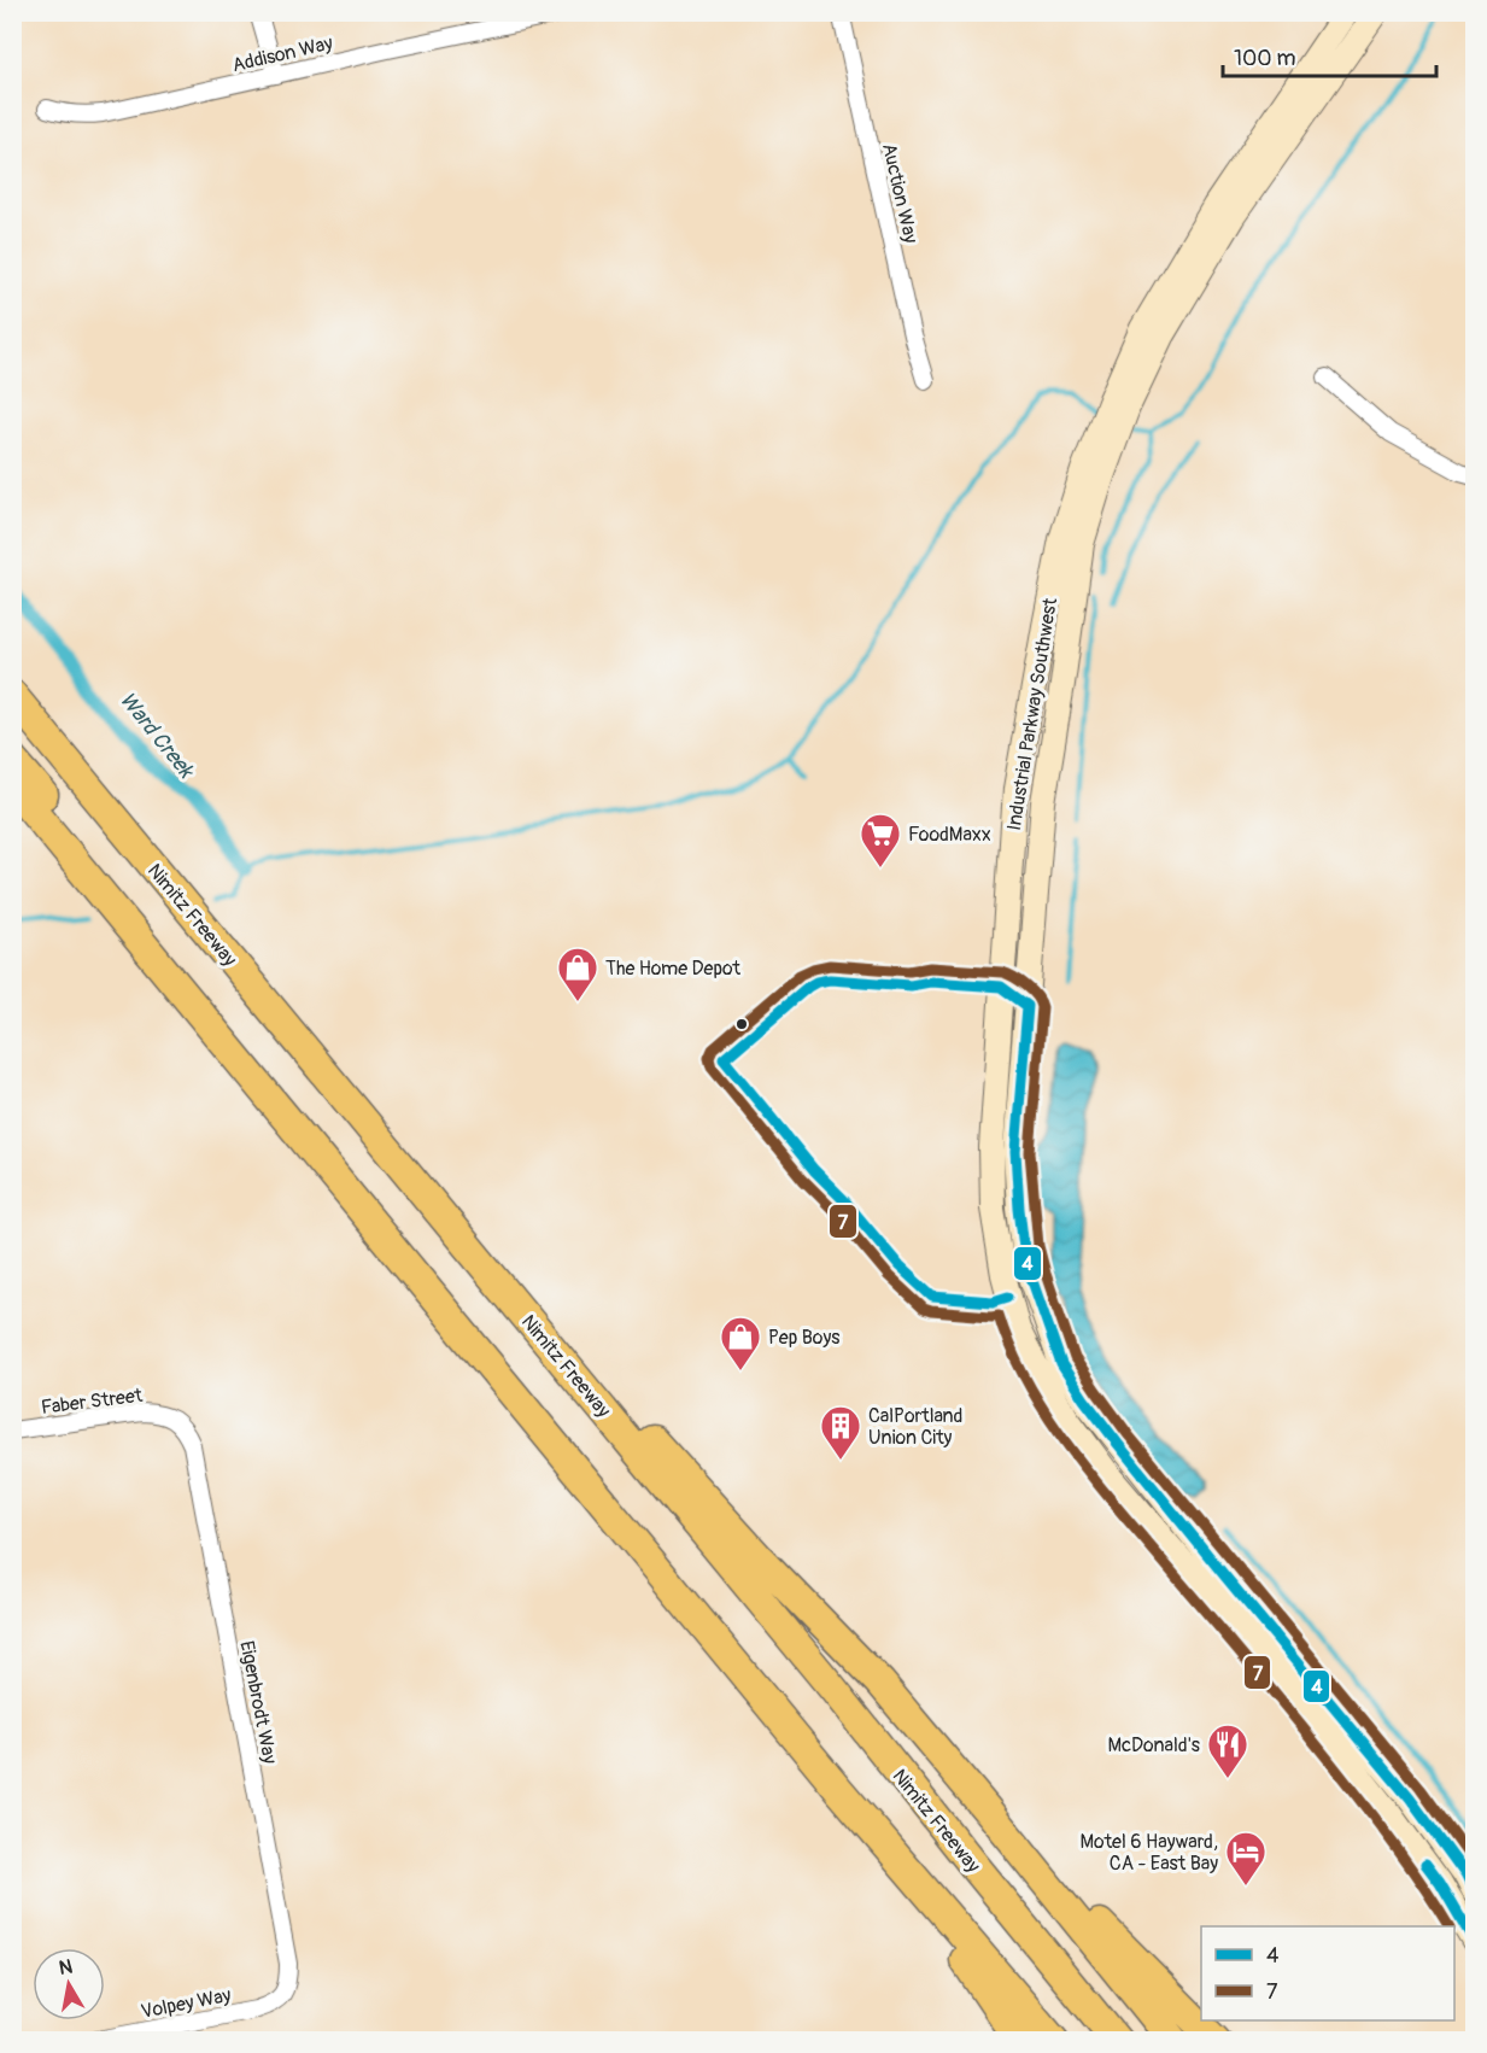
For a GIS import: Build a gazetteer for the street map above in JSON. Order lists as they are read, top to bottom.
{
  "streets": {
    "highway": ["Nimitz Freeway"],
    "main road": ["Industrial Parkway Southwest"],
    "street": [
      "Addison Way",
      "Auction Way",
      "Faber Street",
      "Eigenbrodt Way",
      "Volpey Way"
    ]
  },
  "crossings": [
    ["Faber Street", "Eigenbrodt Way"],
    ["Eigenbrodt Way", "Volpey Way"]
  ],
  "water": ["Ward Creek"],
  "places": {
    "supermarket": ["FoodMaxx"],
    "shop": ["The Home Depot", "Pep Boys"],
    "building": ["CalPortland Union City"],
    "restaurant": ["McDonald's"],
    "hotel": ["Motel 6 Hayward, CA - East Bay"]
  },
  "lines": ["transit line 7", "transit line 4"],
  "legend": ["4", "7"],
  "scale_bar": "100 m",
  "north": "top"
}
